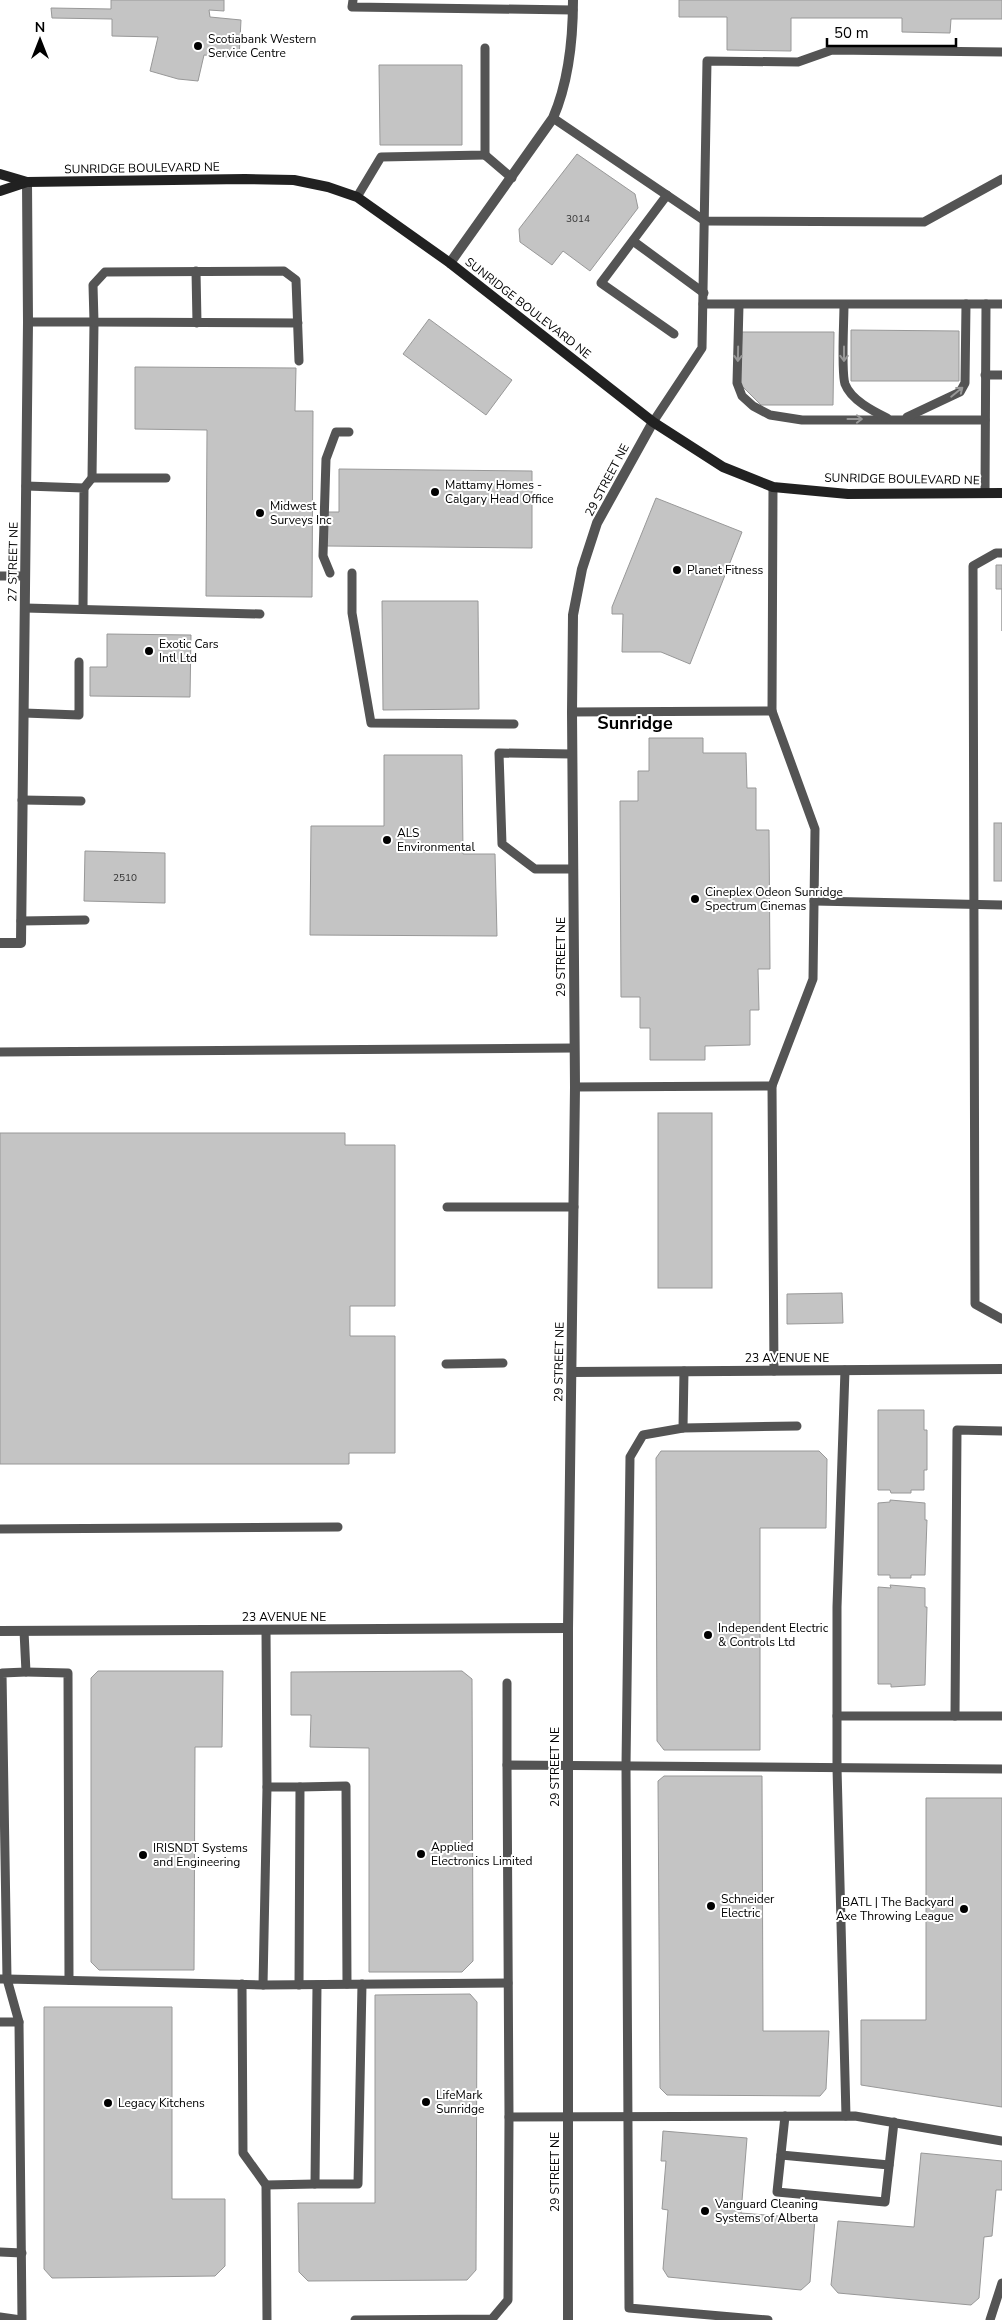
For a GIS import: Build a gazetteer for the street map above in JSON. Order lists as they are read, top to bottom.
{
  "streets": {
    "street": [
      "SUNRIDGE BOULEVARD NE",
      "29 STREET NE",
      "27 STREET NE",
      "23 AVENUE NE"
    ]
  },
  "crossings": [
    ["SUNRIDGE BOULEVARD NE", "29 STREET NE"],
    ["SUNRIDGE BOULEVARD NE", "27 STREET NE"],
    ["29 STREET NE", "23 AVENUE NE"]
  ],
  "districts": ["Sunridge"],
  "places": [
    "Scotiabank Western Service Centre",
    "Mattamy Homes - Calgary Head Office",
    "Midwest Surveys Inc",
    "Planet Fitness",
    "Exotic Cars Intl Ltd",
    "ALS Environmental",
    "Cineplex Odeon Sunridge Spectrum Cinemas",
    "Independent Electric & Controls Ltd",
    "Applied Electronics Limited",
    "IRISNDT Systems and Engineering",
    "Schneider Electric",
    "BATL | The Backyard Axe Throwing League",
    "LifeMark Sunridge",
    "Legacy Kitchens",
    "Vanguard Cleaning Systems of Alberta"
  ],
  "house_numbers": ["3014", "2510"],
  "scale_bar": "50 m",
  "north": "top"
}
